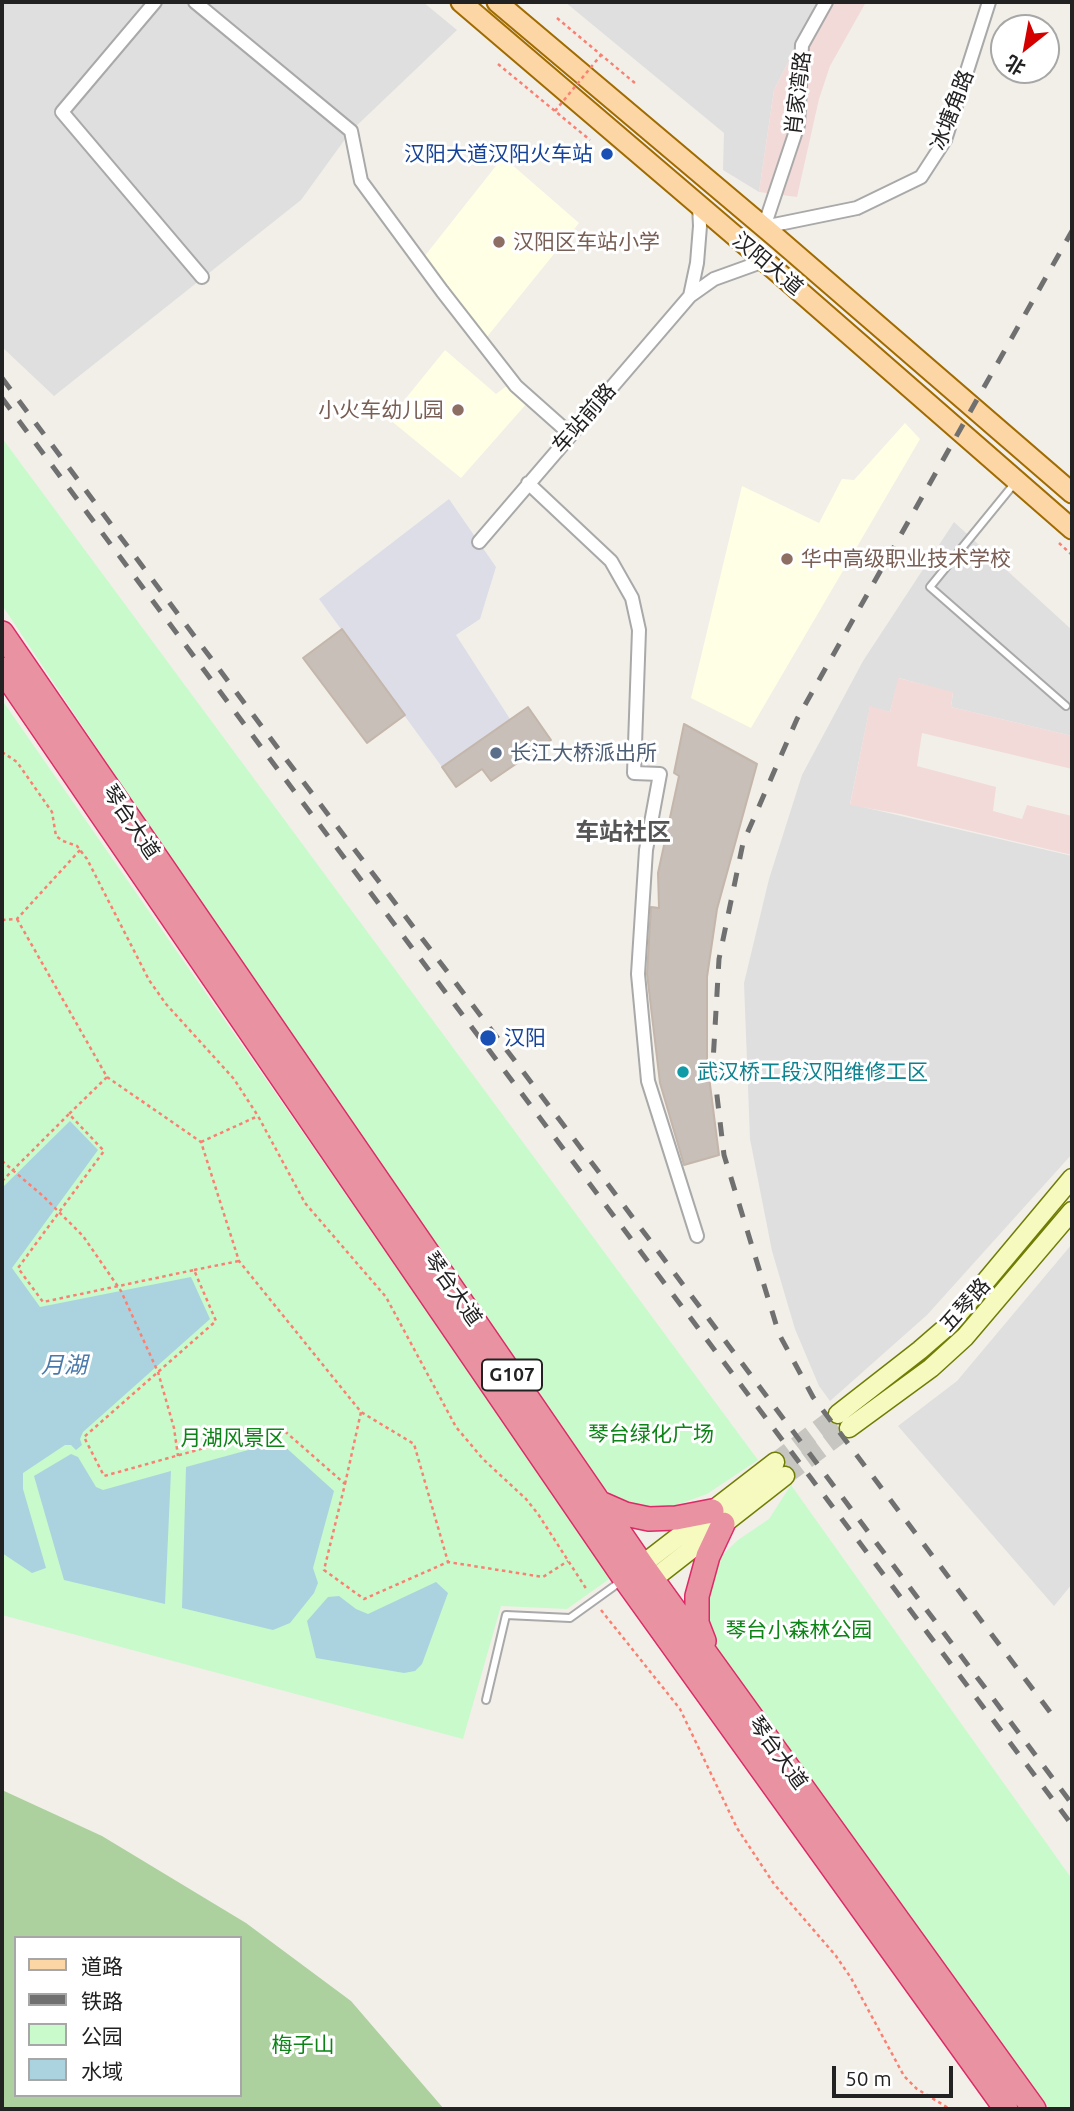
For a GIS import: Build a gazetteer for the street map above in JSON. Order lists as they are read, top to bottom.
{
  "streets": {
    "highway": ["琴台大道", "G107"],
    "main road": ["汉阳大道", "五琴路"],
    "street": ["肖家湾路", "冰塘角路", "车站前路"]
  },
  "crossings": [
    ["肖家湾路", "冰塘角路"],
    ["肖家湾路", "汉阳大道"],
    ["冰塘角路", "汉阳大道"]
  ],
  "districts": ["车站社区"],
  "water": ["月湖"],
  "parks": [
    "琴台绿化广场",
    "月湖风景区",
    "琴台小森林公园",
    "梅子山"
  ],
  "places": [
    "汉阳大道汉阳火车站",
    "汉阳区车站小学",
    "小火车幼儿园",
    "华中高级职业技术学校",
    "长江大桥派出所",
    "汉阳",
    "武汉桥工段汉阳维修工区"
  ],
  "legend": [
    "道路",
    "铁路",
    "公园",
    "水域"
  ],
  "scale_bar": "50 m",
  "north": "bottom left"
}
